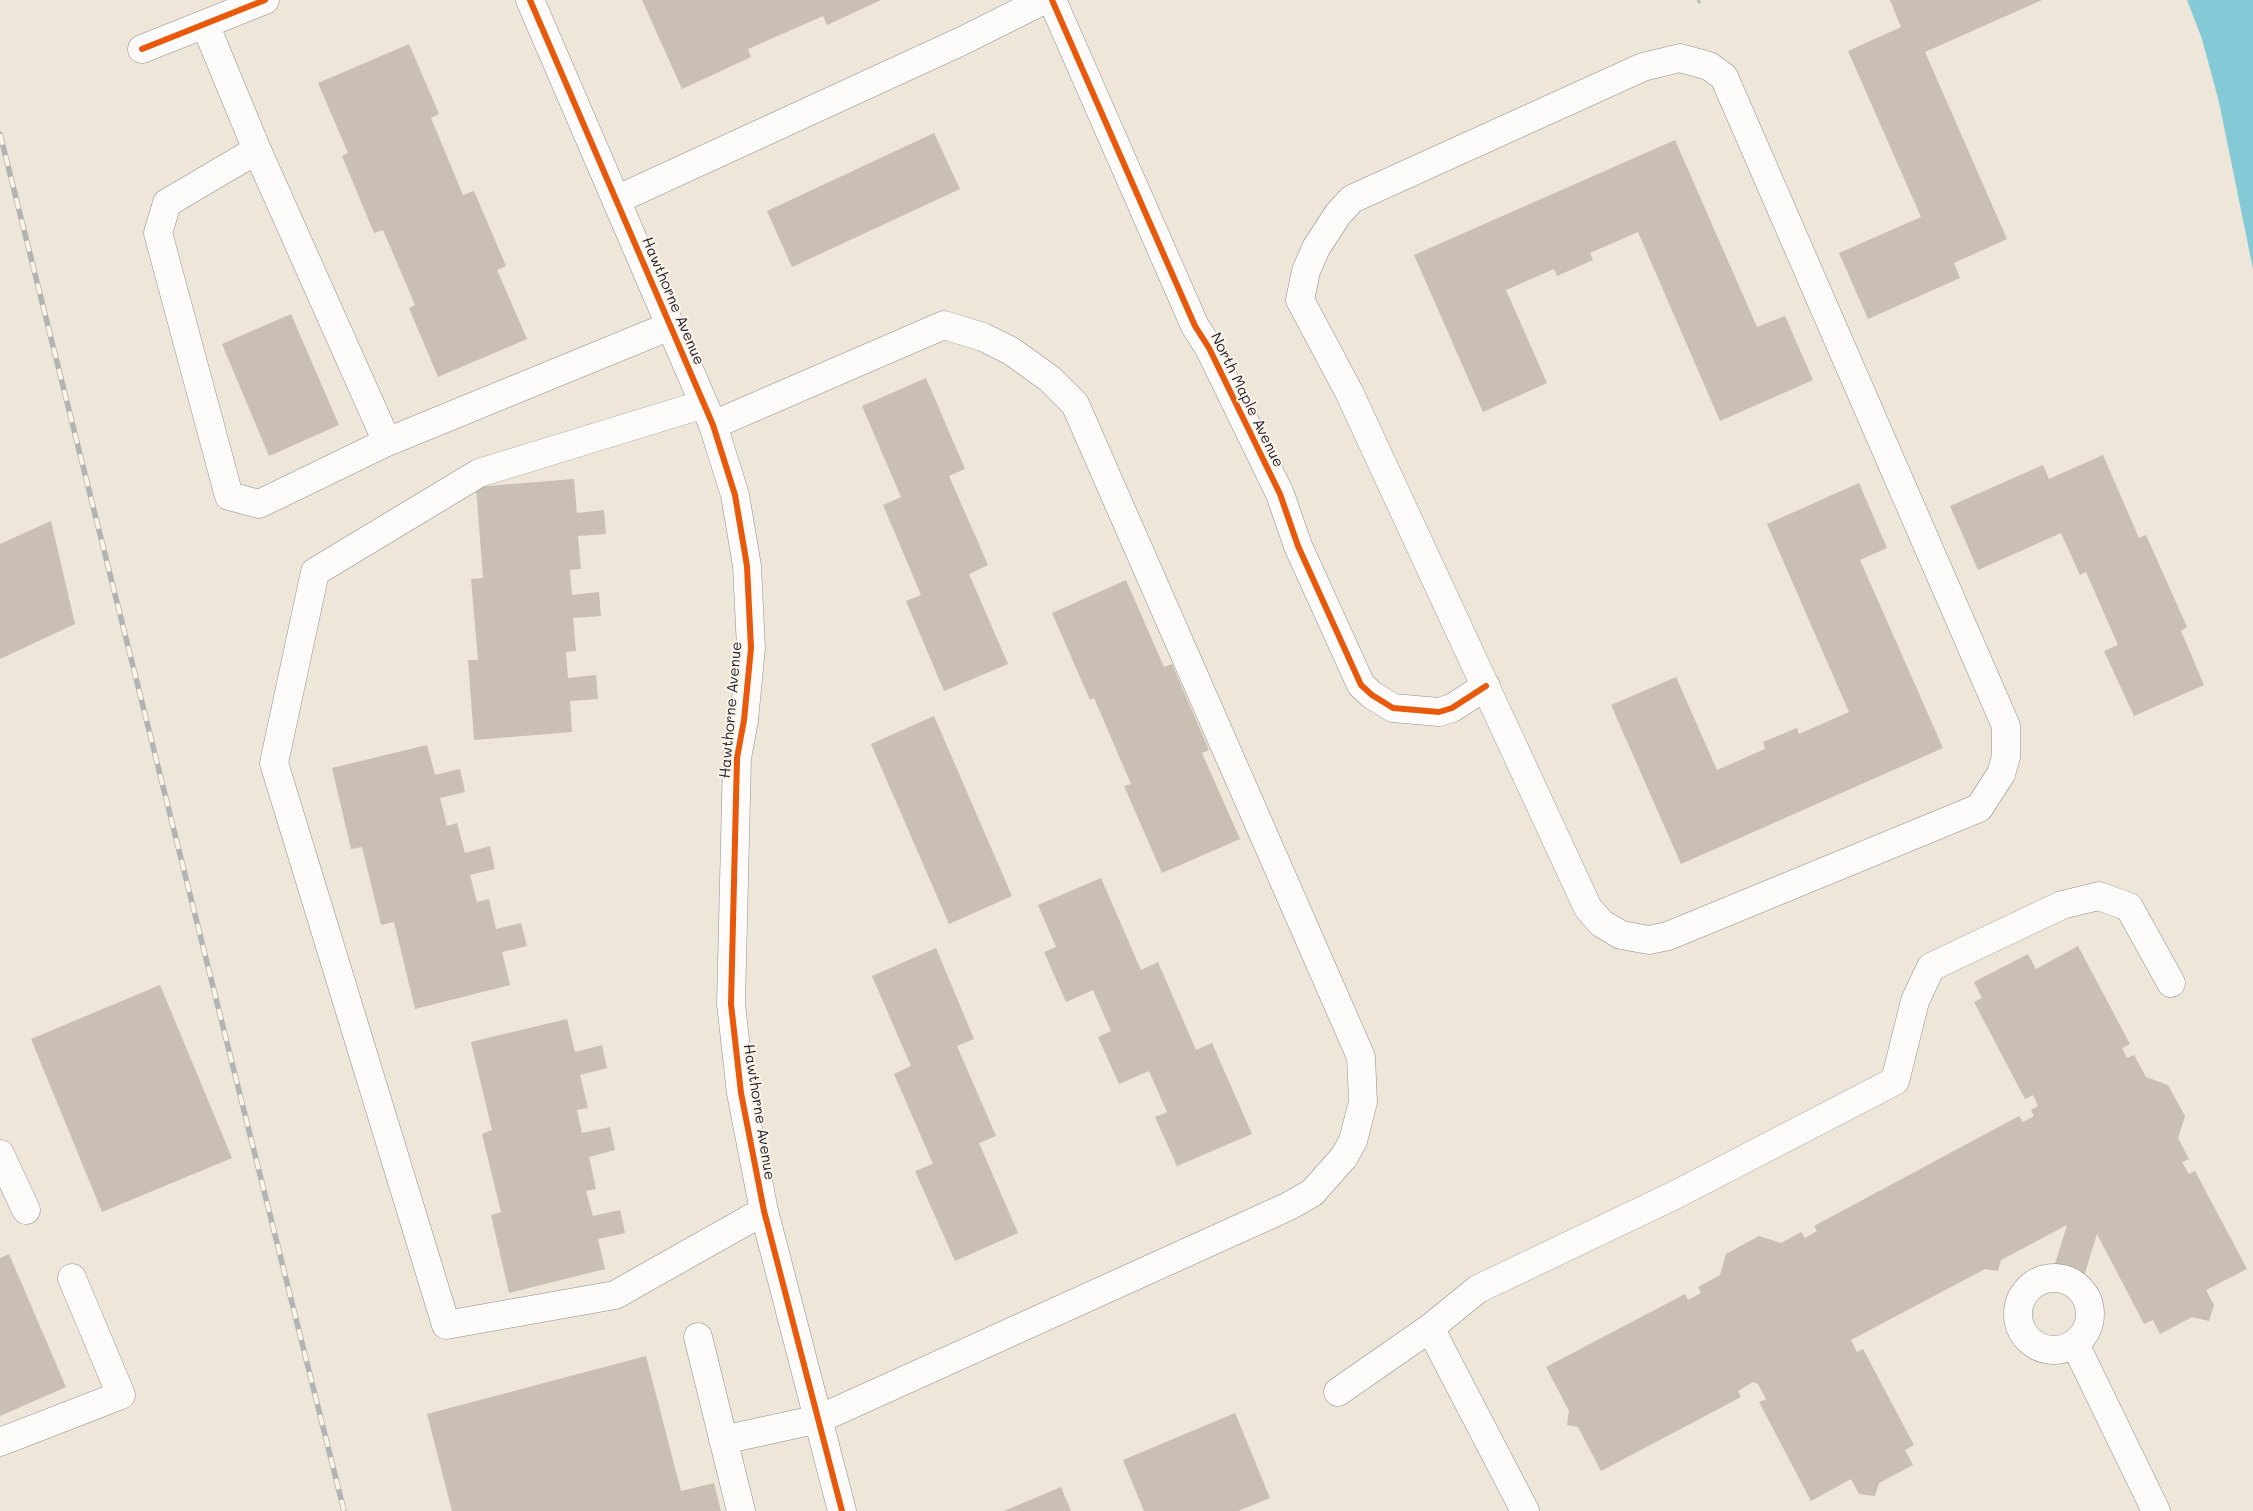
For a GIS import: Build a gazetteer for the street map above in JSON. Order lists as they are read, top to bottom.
{
  "streets": {
    "street": ["Hawthorne Avenue", "North Maple Avenue"]
  }
}
